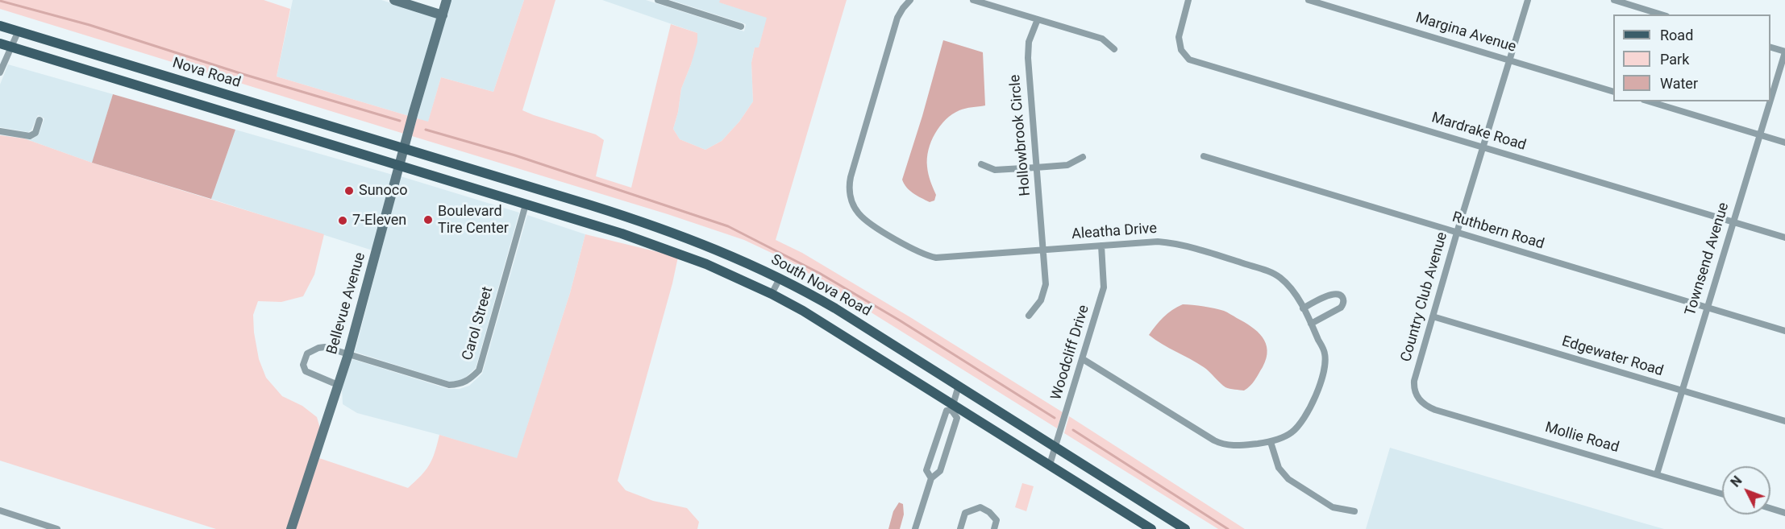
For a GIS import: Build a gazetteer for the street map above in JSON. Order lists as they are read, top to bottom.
{
  "streets": {
    "main road": ["Nova Road", "South Nova Road"],
    "street": [
      "Margina Avenue",
      "Mardrake Road",
      "Hollowbrook Circle",
      "Ruthbern Road",
      "Aleatha Drive",
      "Townsend Avenue",
      "Country Club Avenue",
      "Bellevue Avenue",
      "Carol Street",
      "Woodcliff Drive",
      "Edgewater Road",
      "Mollie Road"
    ]
  },
  "crossings": [
    ["Margina Avenue", "Country Club Avenue"],
    ["Nova Road", "South Nova Road"],
    ["Nova Road", "Bellevue Avenue"],
    ["Mardrake Road", "Townsend Avenue"],
    ["Mardrake Road", "Country Club Avenue"],
    ["Hollowbrook Circle", "Aleatha Drive"],
    ["Ruthbern Road", "Townsend Avenue"],
    ["Ruthbern Road", "Country Club Avenue"],
    ["Aleatha Drive", "Woodcliff Drive"],
    ["Townsend Avenue", "Edgewater Road"],
    ["Townsend Avenue", "Mollie Road"],
    ["South Nova Road", "Bellevue Avenue"],
    ["South Nova Road", "Woodcliff Drive"],
    ["Country Club Avenue", "Edgewater Road"],
    ["Country Club Avenue", "Mollie Road"],
    ["Bellevue Avenue", "Carol Street"]
  ],
  "places": ["Sunoco", "Boulevard Tire Center", "7-Eleven"],
  "legend": ["Road", "Park", "Water"],
  "north": "top left"
}
